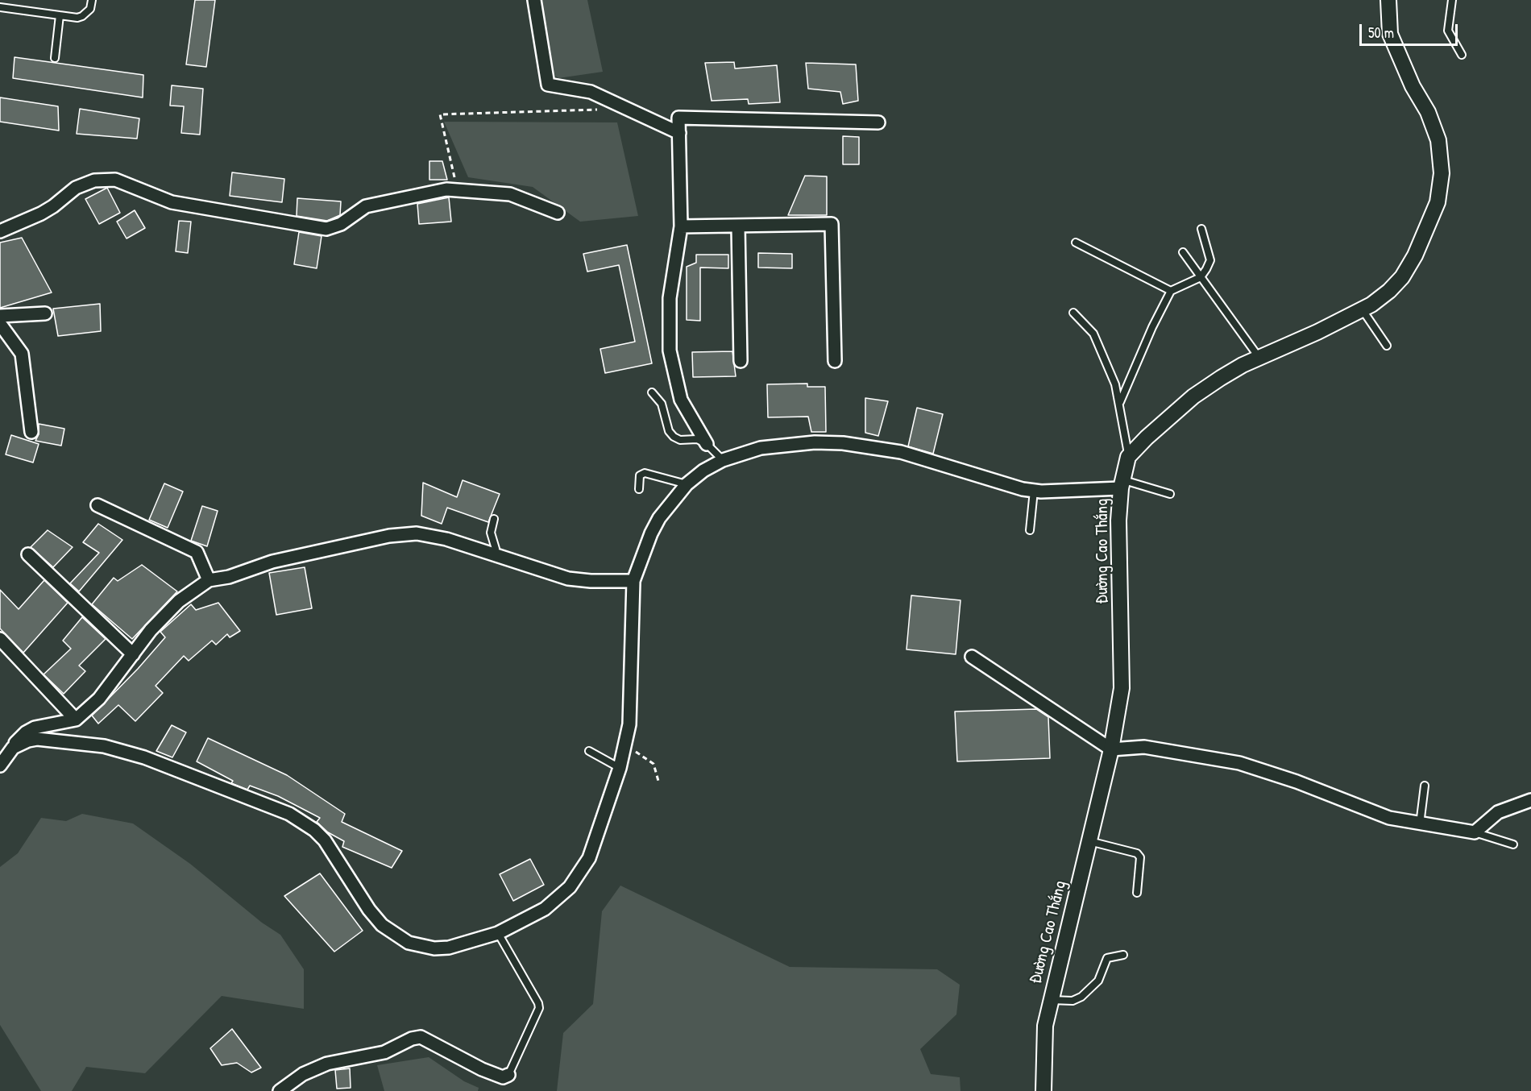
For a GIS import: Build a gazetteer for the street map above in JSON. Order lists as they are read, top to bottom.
{
  "streets": {
    "street": ["Đường Cao Thắng"]
  },
  "scale_bar": "50 m"
}
